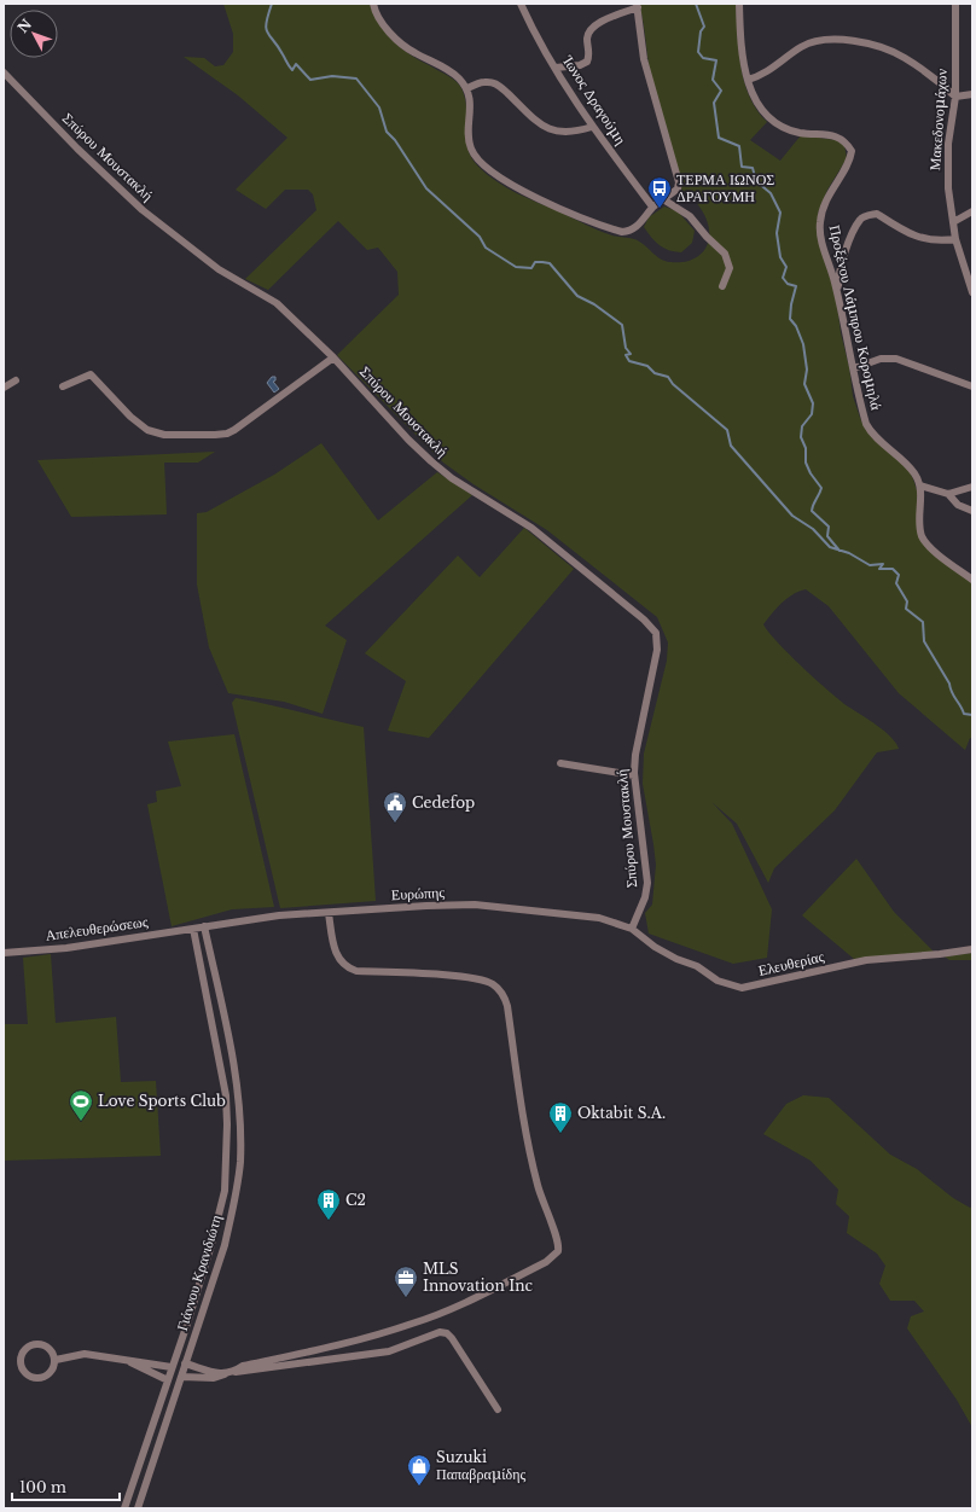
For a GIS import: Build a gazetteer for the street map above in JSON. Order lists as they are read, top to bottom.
{
  "streets": {
    "street": [
      "Ίωνος Δραγούμη",
      "Μακεδονομάχων",
      "Σπύρου Μουστακλή",
      "Προξένου Λάμπρου Κορομηλά",
      "Ευρώπης",
      "Απελευθερώσεως",
      "Ελευθερίας",
      "Γιάννου Κρανιδιώτη"
    ]
  },
  "crossings": [
    ["Σπύρου Μουστακλή", "Ευρώπης"],
    ["Σπύρου Μουστακλή", "Ελευθερίας"],
    ["Ευρώπης", "Απελευθερώσεως"],
    ["Ευρώπης", "Ελευθερίας"],
    ["Ευρώπης", "Γιάννου Κρανιδιώτη"],
    ["Απελευθερώσεως", "Γιάννου Κρανιδιώτη"]
  ],
  "places": {
    "bus stop": ["ΤΕΡΜΑ ΙΩΝΟΣ ΔΡΑΓΟΥΜΗ"],
    "public building": ["Cedefop"],
    "sports": ["Love Sports Club"],
    "building": ["Oktabit S.A.", "C2"],
    "office": ["MLS Innovation Inc"],
    "shop": ["Suzuki Παπαβραμίδης"]
  },
  "scale_bar": "100 m",
  "north": "top left"
}
